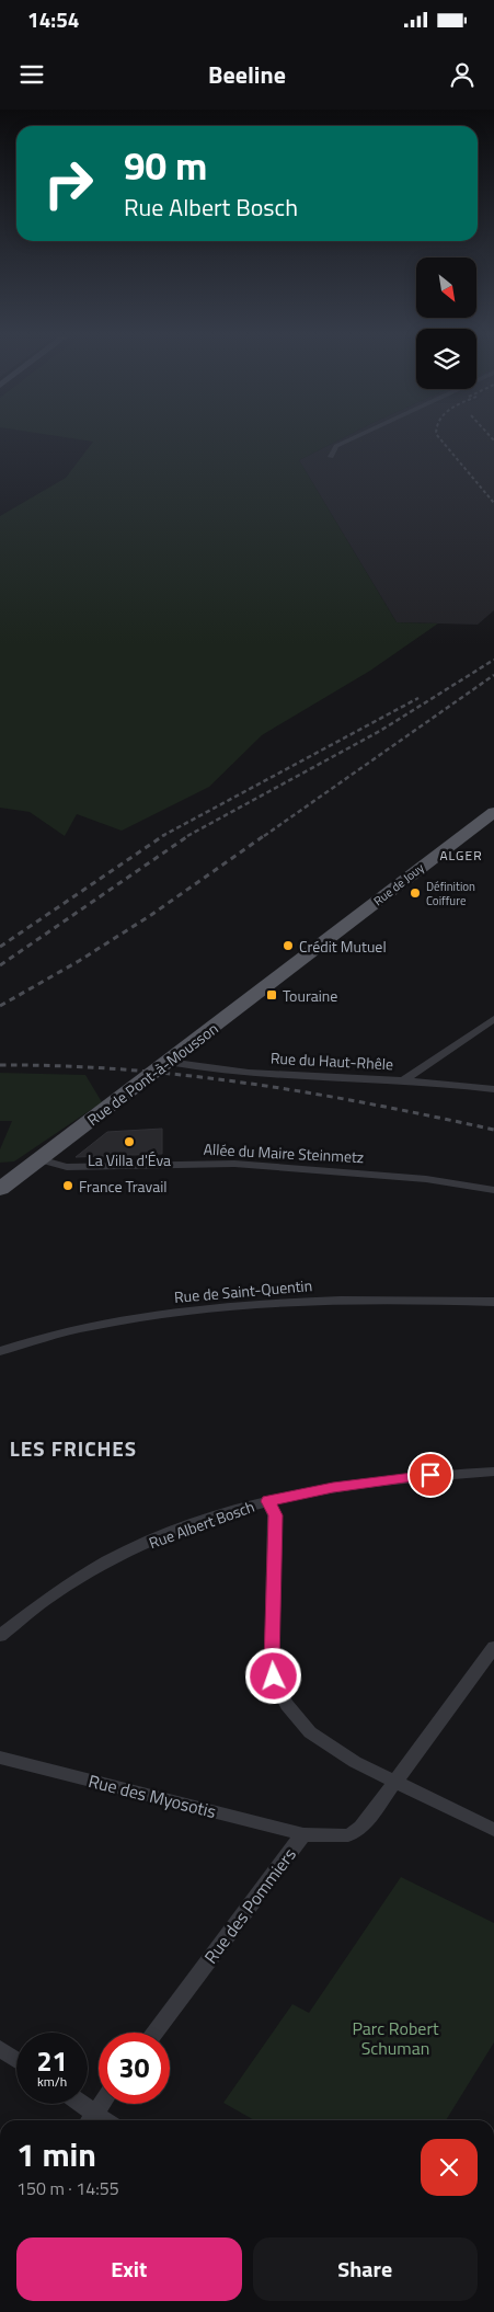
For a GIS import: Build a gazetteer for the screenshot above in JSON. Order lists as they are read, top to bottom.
{
  "streets": {
    "main road": ["Rue de Jouy", "Rue de Pont-à-Mousson"],
    "street": [
      "Rue du Haut-Rhêle",
      "Allée du Maire Steinmetz",
      "Rue de Saint-Quentin",
      "Rue Albert Bosch",
      "Rue des Myosotis",
      "Rue des Pommiers"
    ]
  },
  "crossings": [
    ["Rue de Jouy", "Rue de Pont-à-Mousson"],
    ["Rue du Haut-Rhêle", "Rue de Pont-à-Mousson"],
    ["Rue de Pont-à-Mousson", "Allée du Maire Steinmetz"],
    ["Rue des Myosotis", "Rue des Pommiers"]
  ],
  "districts": ["ALGER", "LES FRICHES"],
  "parks": ["Parc Robert Schuman"],
  "places": {
    "other": [
      "Définition Coiffure",
      "Crédit Mutuel",
      "La Villa d'Éva",
      "France Travail"
    ],
    "transit": ["Touraine"]
  },
  "north": "bottom right",
  "page": {
    "status": "14:54",
    "header": "Beeline",
    "turn": ["90 m", "Rue Albert Bosch"],
    "speed": "21 km/h",
    "limit": "30",
    "heading": ["1 min", "150 m · 14:55"],
    "buttons": ["Exit", "Share"]
  }
}
